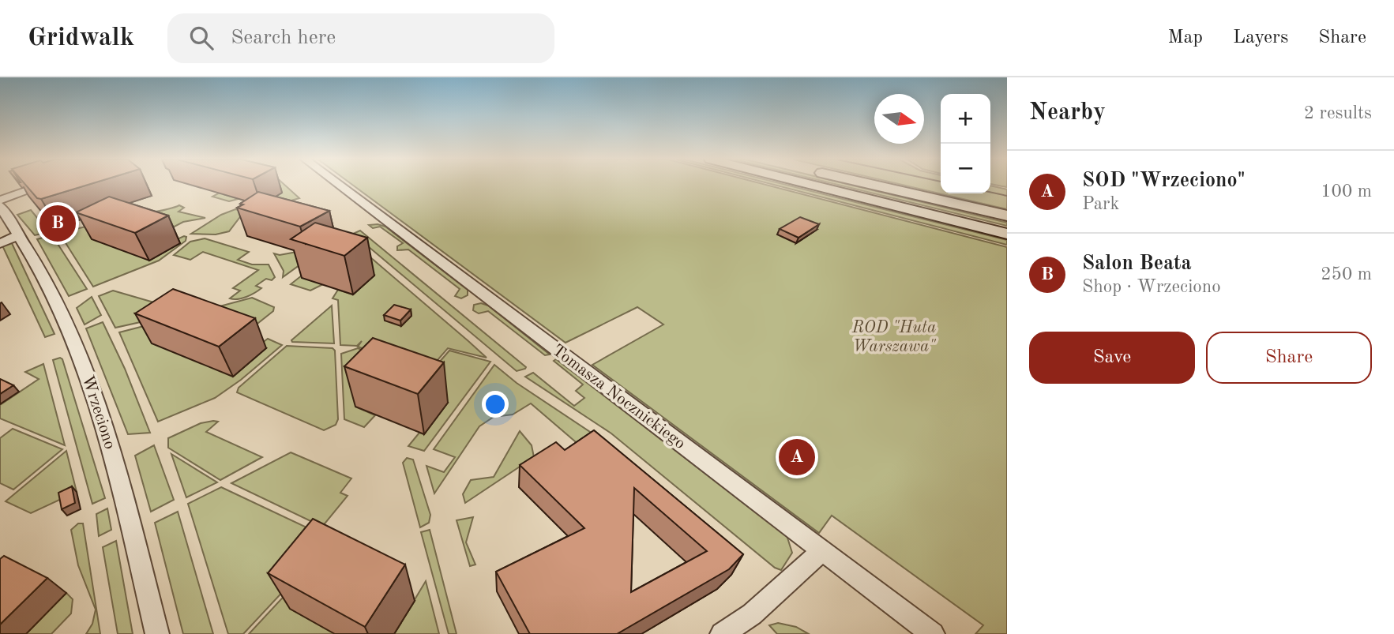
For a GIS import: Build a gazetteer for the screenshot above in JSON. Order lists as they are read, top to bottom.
{
  "streets": {
    "street": ["Tomasza Nocznickiego", "Wrzeciono"]
  },
  "parks": ["ROD \"Huta Warszawa\""],
  "north": "right",
  "page": {
    "header": "Gridwalk",
    "search": "Search here",
    "nav": ["Map", "Layers", "Share"],
    "heading": ["Nearby", "2 results"],
    "map_buttons": ["+", "−"],
    "list": [
      {
        "mark": "A",
        "name": "SOD \"Wrzeciono\"",
        "note": "Park",
        "value": "100 m"
      },
      {
        "mark": "B",
        "name": "Salon Beata",
        "note": "Shop · Wrzeciono",
        "value": "250 m"
      }
    ],
    "pins": ["B", "A"],
    "buttons": ["Save", "Share"]
  }
}
